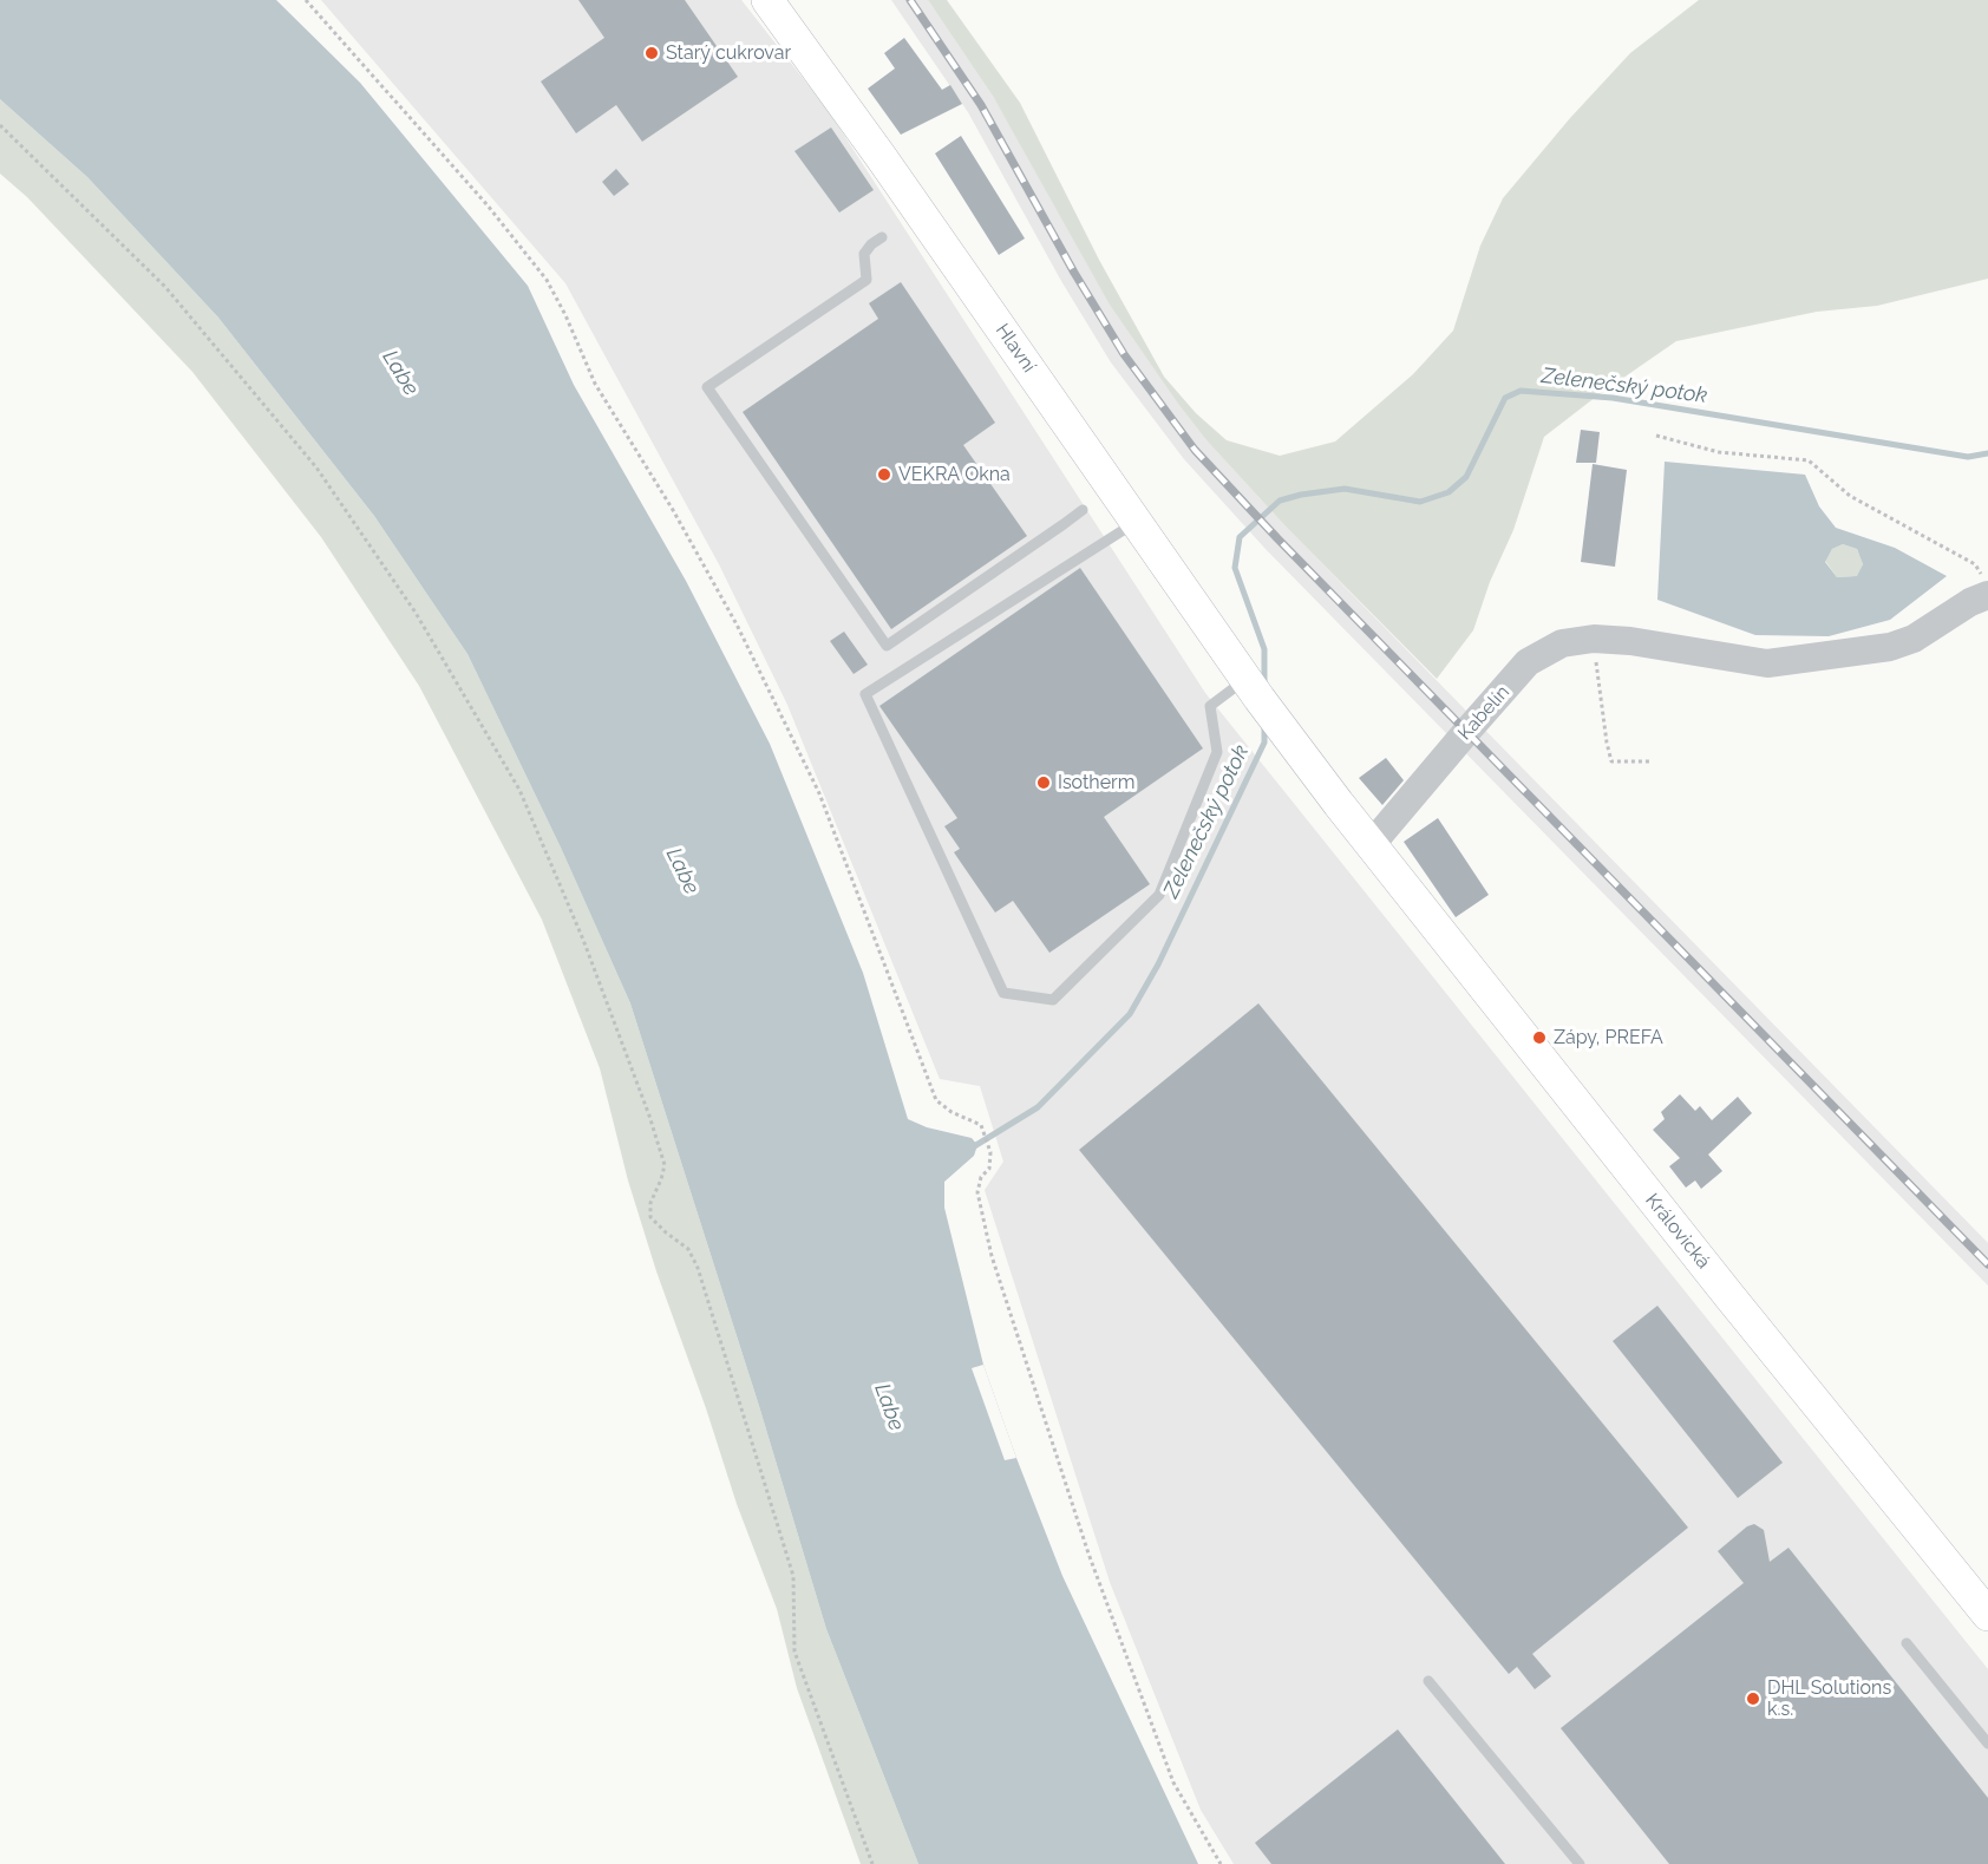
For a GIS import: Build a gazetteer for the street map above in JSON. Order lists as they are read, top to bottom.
{
  "streets": {
    "main road": ["Hlavní", "Královická"],
    "street": ["Kabelín"]
  },
  "crossings": [
    ["Hlavní", "Královická"],
    ["Kabelín", "Královická"]
  ],
  "water": ["Labe", "Zelenečský potok"],
  "places": [
    "Starý cukrovar",
    "VEKRA Okna",
    "Isotherm",
    "Zápy, PREFA",
    "DHL Solutions k.s."
  ]
}
